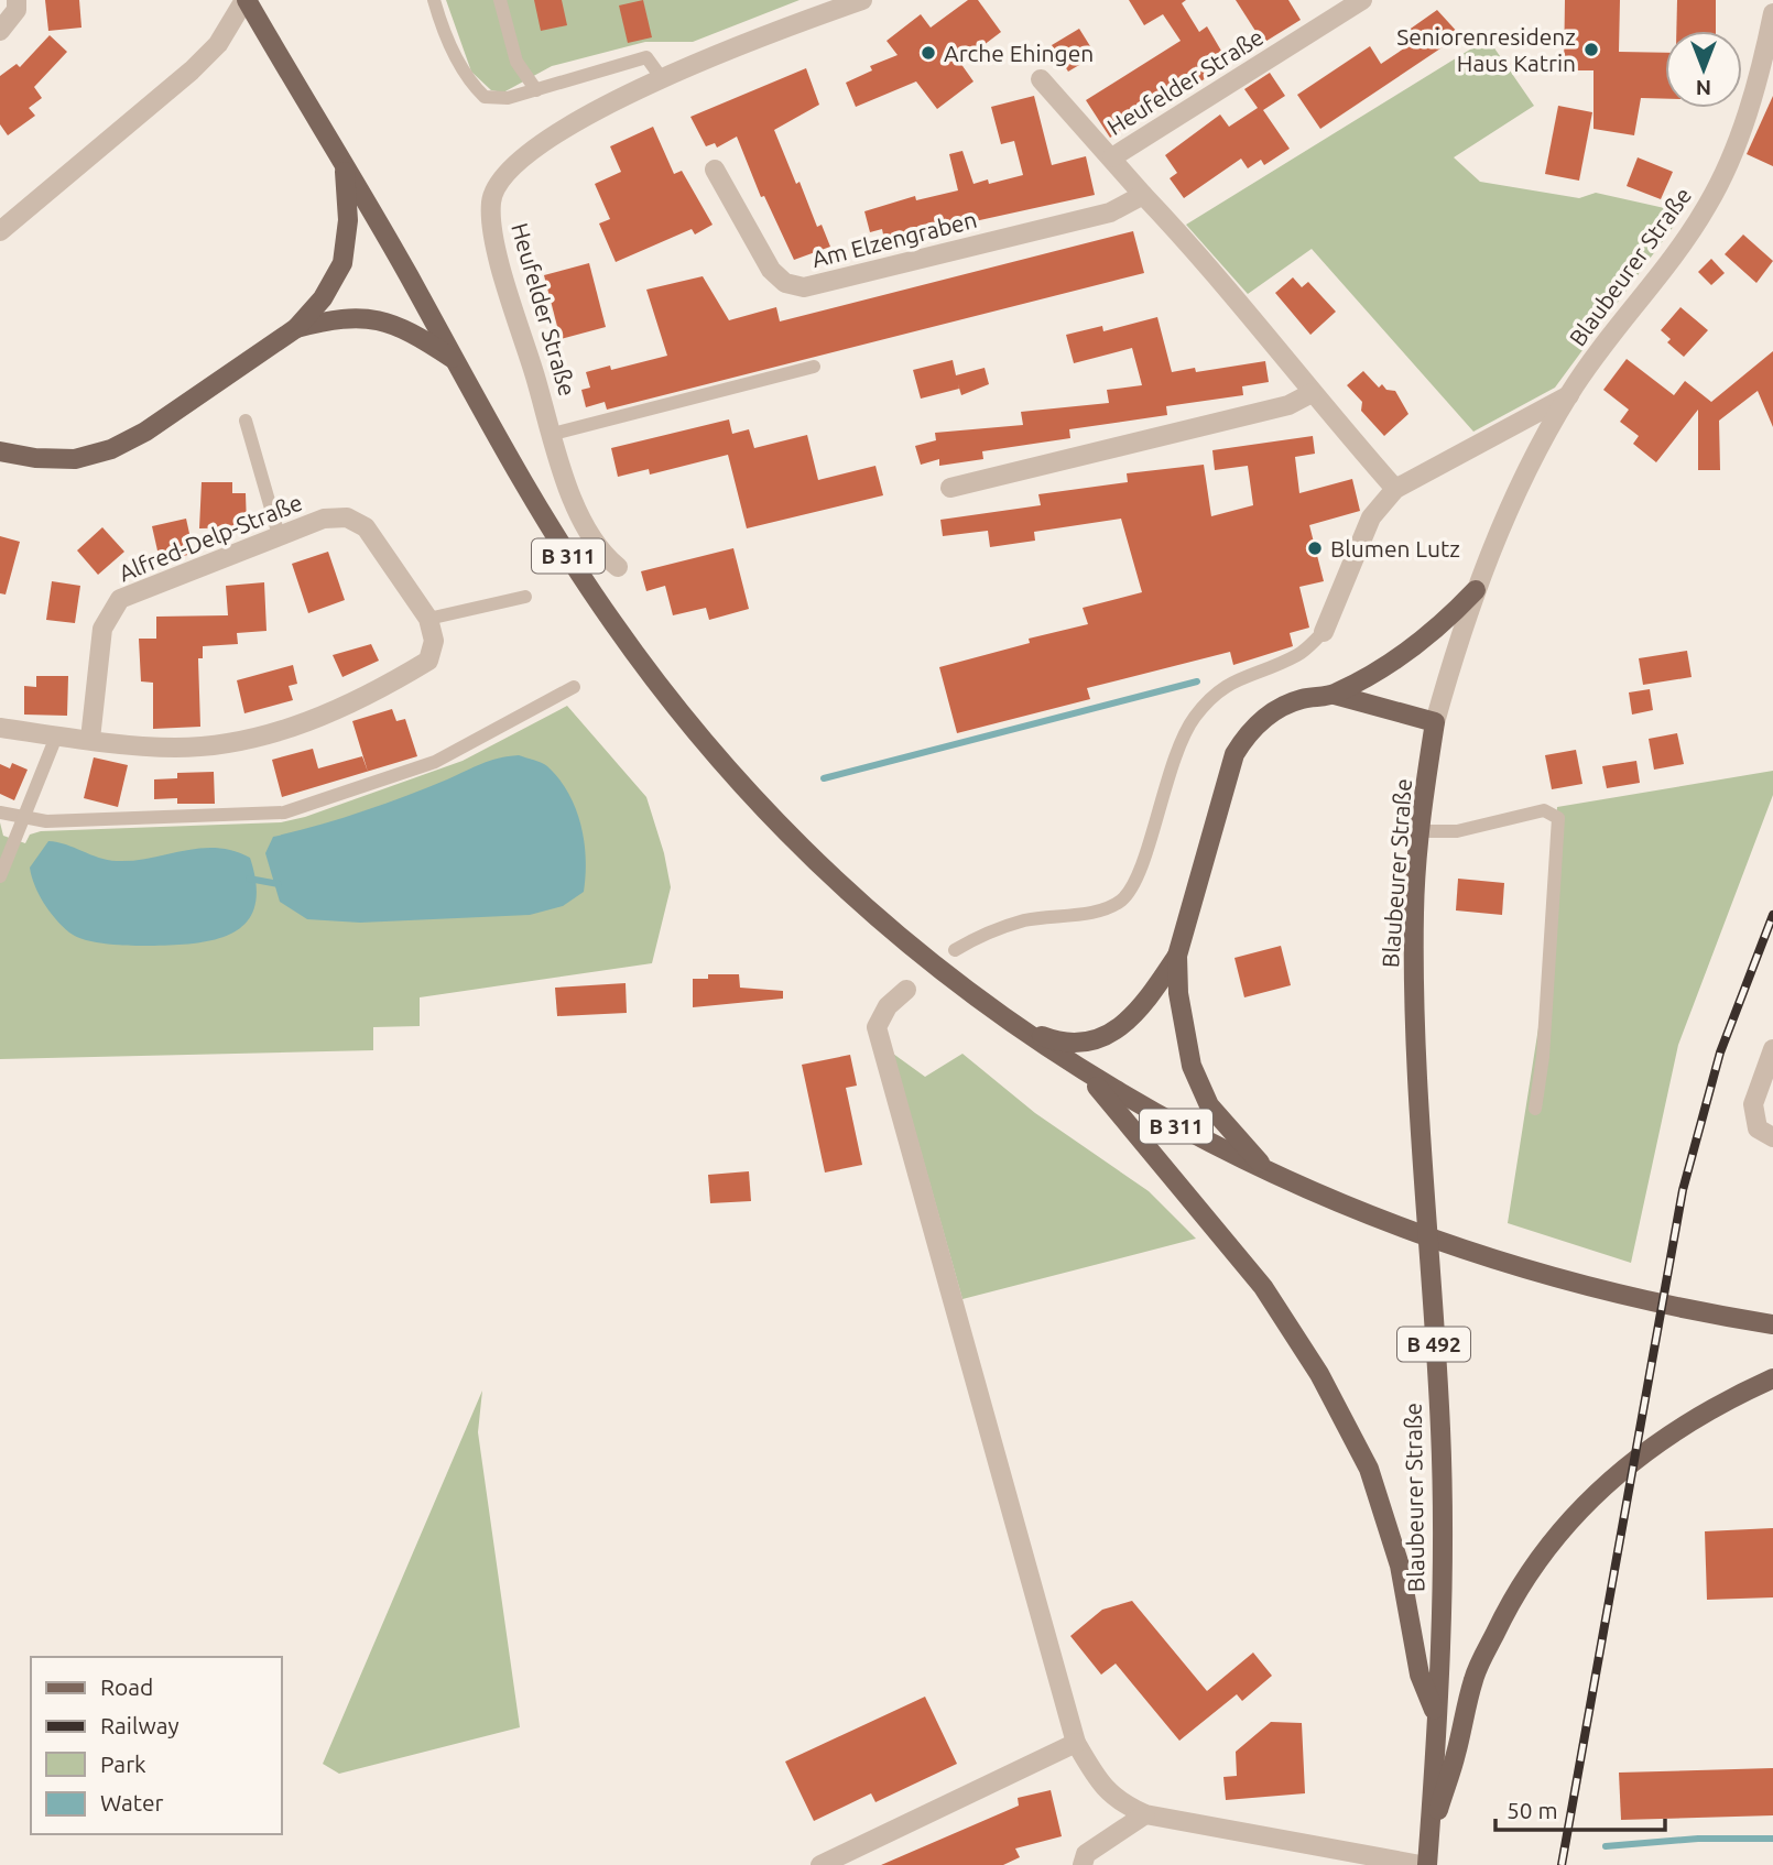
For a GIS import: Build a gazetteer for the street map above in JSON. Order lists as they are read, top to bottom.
{
  "streets": {
    "main road": ["Blaubeurer Straße", "B 311", "B 492"],
    "street": ["Heufelder Straße", "Am Elzengraben", "Alfred-Delp-Straße"]
  },
  "places": ["Seniorenresidenz Haus Katrin", "Arche Ehingen", "Blumen Lutz"],
  "legend": [
    "Road",
    "Railway",
    "Park",
    "Water"
  ],
  "scale_bar": "50 m",
  "north": "bottom"
}
